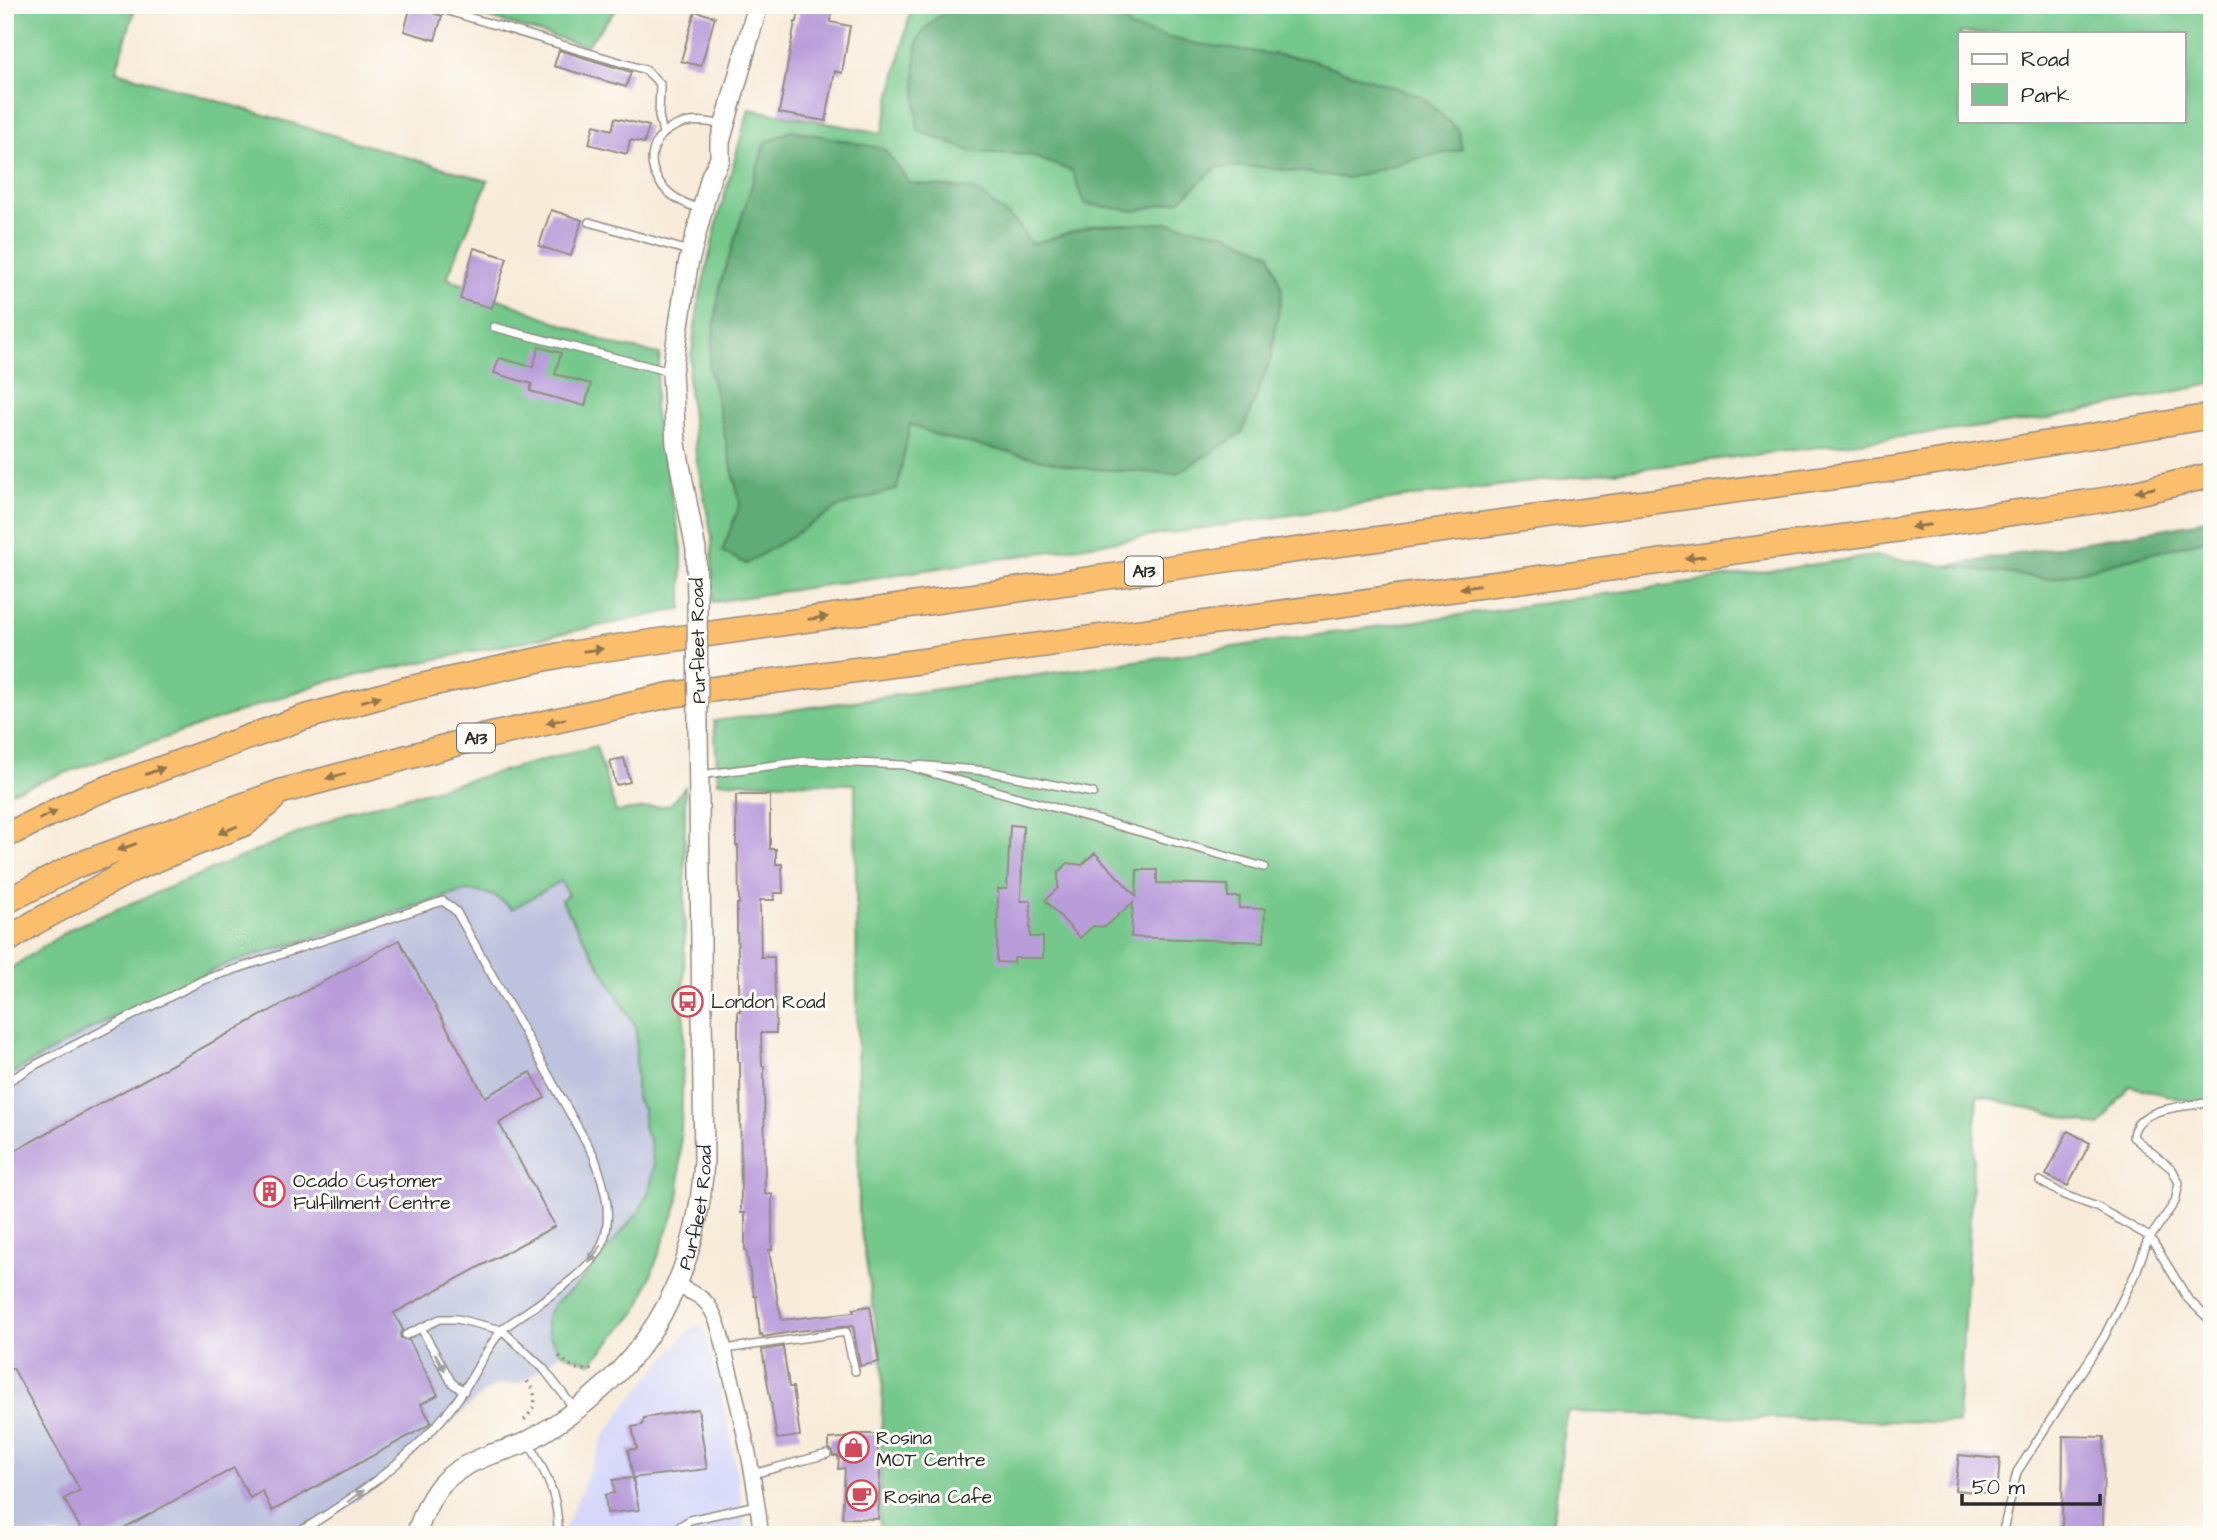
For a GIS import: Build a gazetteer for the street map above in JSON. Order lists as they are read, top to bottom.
{
  "streets": {
    "highway": ["A13"],
    "street": ["Purfleet Road"]
  },
  "places": {
    "bus stop": ["London Road"],
    "building": ["Ocado Customer Fulfillment Centre"],
    "shop": ["Rosina MOT Centre"],
    "cafe": ["Rosina Cafe"]
  },
  "legend": ["Road", "Park"],
  "scale_bar": "50 m"
}
